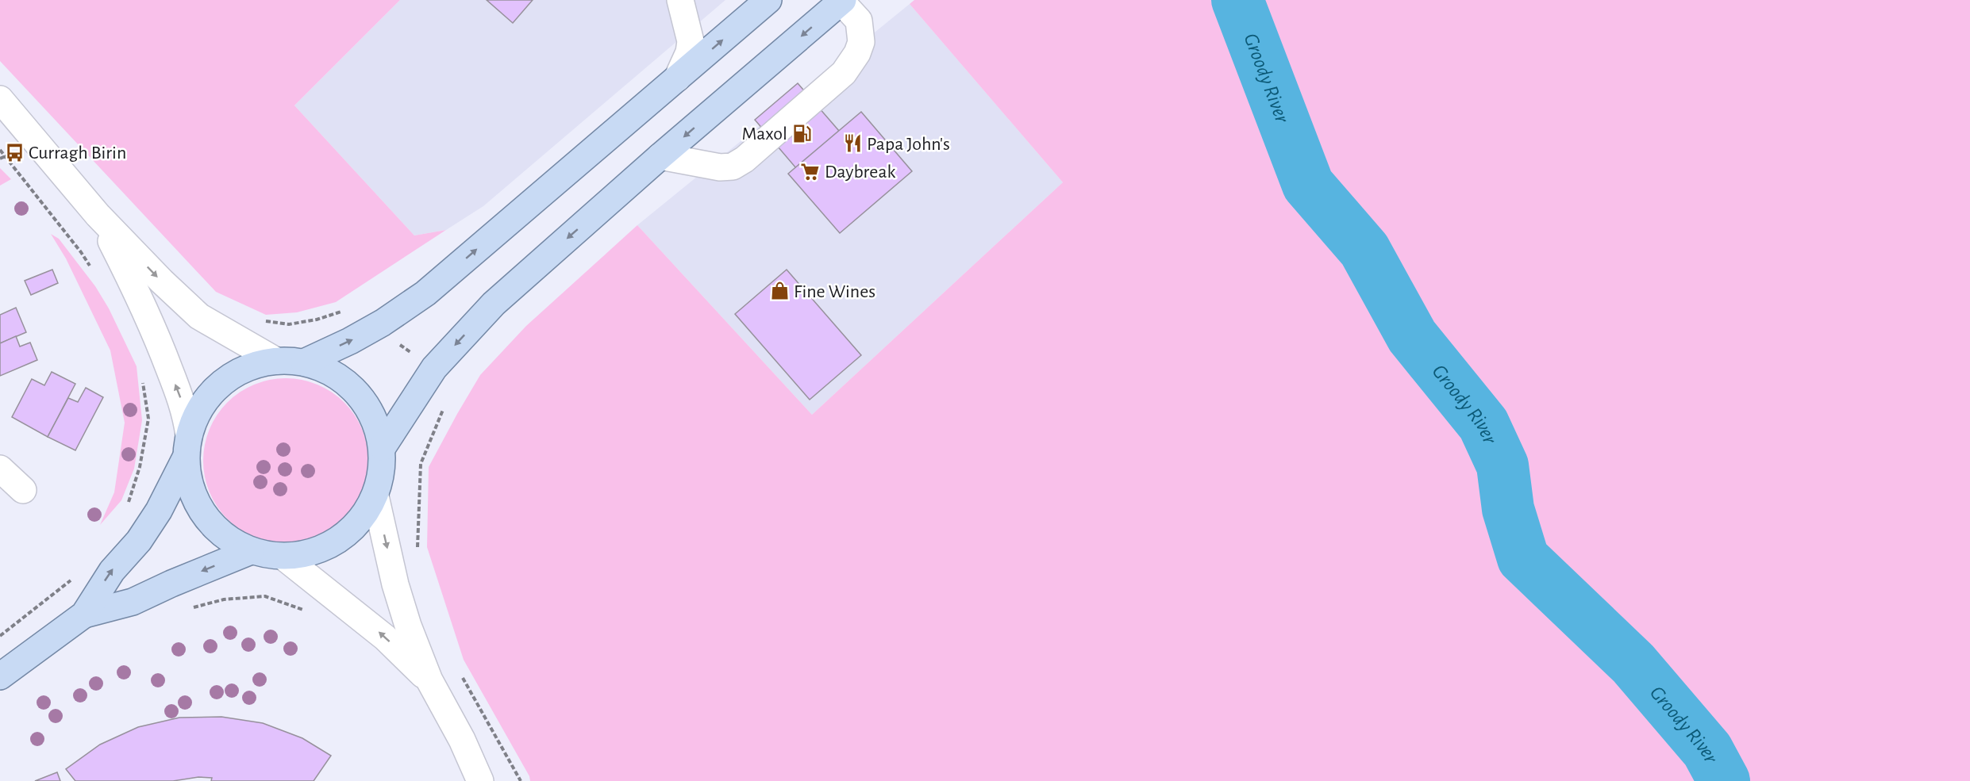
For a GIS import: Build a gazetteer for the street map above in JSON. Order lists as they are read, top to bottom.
{
  "water": ["Groody River"],
  "places": {
    "fuel station": ["Maxol"],
    "restaurant": ["Papa John's"],
    "bus stop": ["Curragh Birin"],
    "supermarket": ["Daybreak"],
    "shop": ["Fine Wines"]
  }
}
